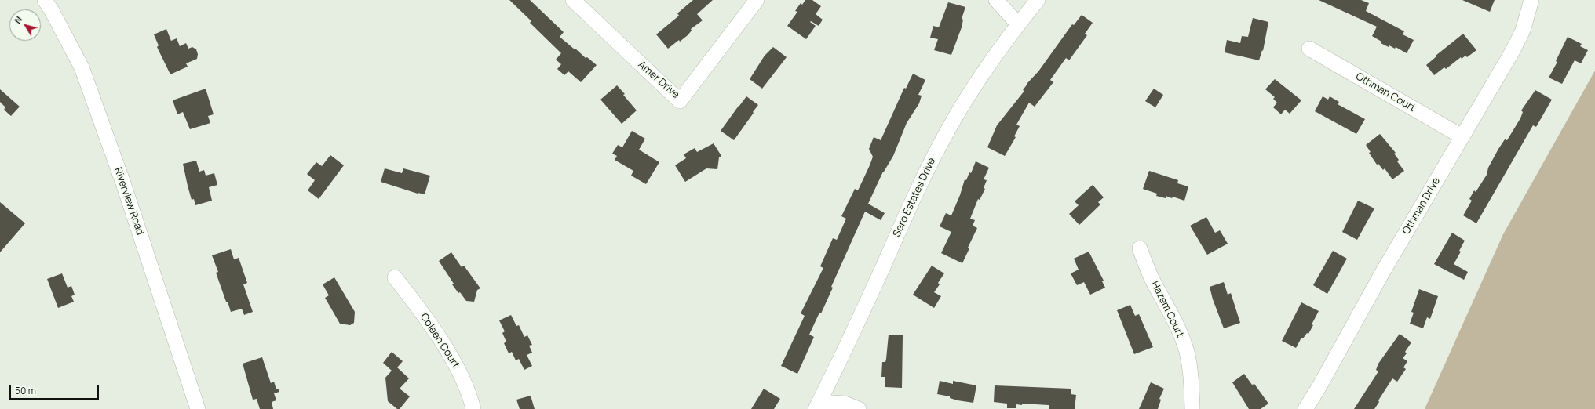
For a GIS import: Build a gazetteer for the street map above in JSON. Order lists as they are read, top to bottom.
{
  "streets": {
    "street": [
      "Amer Drive",
      "Othman Court",
      "Sero Estates Drive",
      "Riverview Road",
      "Othman Drive",
      "Hazem Court",
      "Coleen Court"
    ]
  },
  "crossings": [
    ["Othman Court", "Othman Drive"]
  ],
  "scale_bar": "50 m",
  "north": "top left"
}
